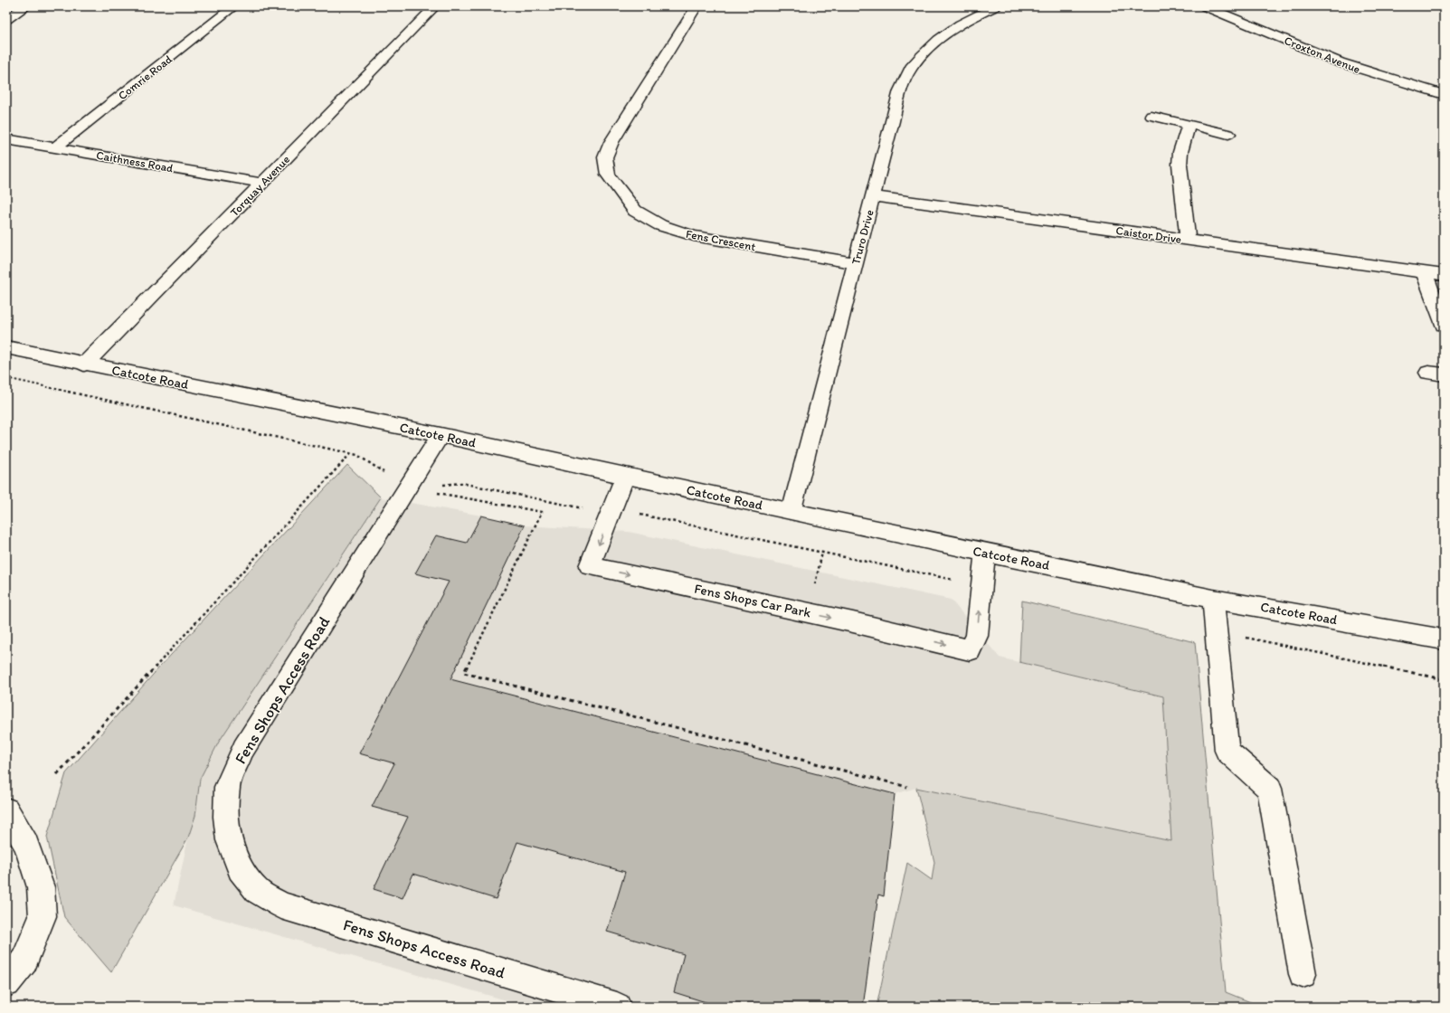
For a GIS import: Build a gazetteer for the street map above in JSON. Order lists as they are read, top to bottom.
{
  "streets": {
    "street": [
      "Croxton Avenue",
      "Comrie Road",
      "Caithness Road",
      "Torquay Avenue",
      "Caistor Drive",
      "Truro Drive",
      "Fens Crescent",
      "Catcote Road",
      "Fens Shops Car Park",
      "Fens Shops Access Road"
    ]
  },
  "crossings": [
    ["Comrie Road", "Caithness Road"],
    ["Caithness Road", "Torquay Avenue"],
    ["Torquay Avenue", "Catcote Road"],
    ["Caistor Drive", "Truro Drive"],
    ["Truro Drive", "Fens Crescent"],
    ["Truro Drive", "Catcote Road"],
    ["Catcote Road", "Fens Shops Access Road"]
  ]
}
